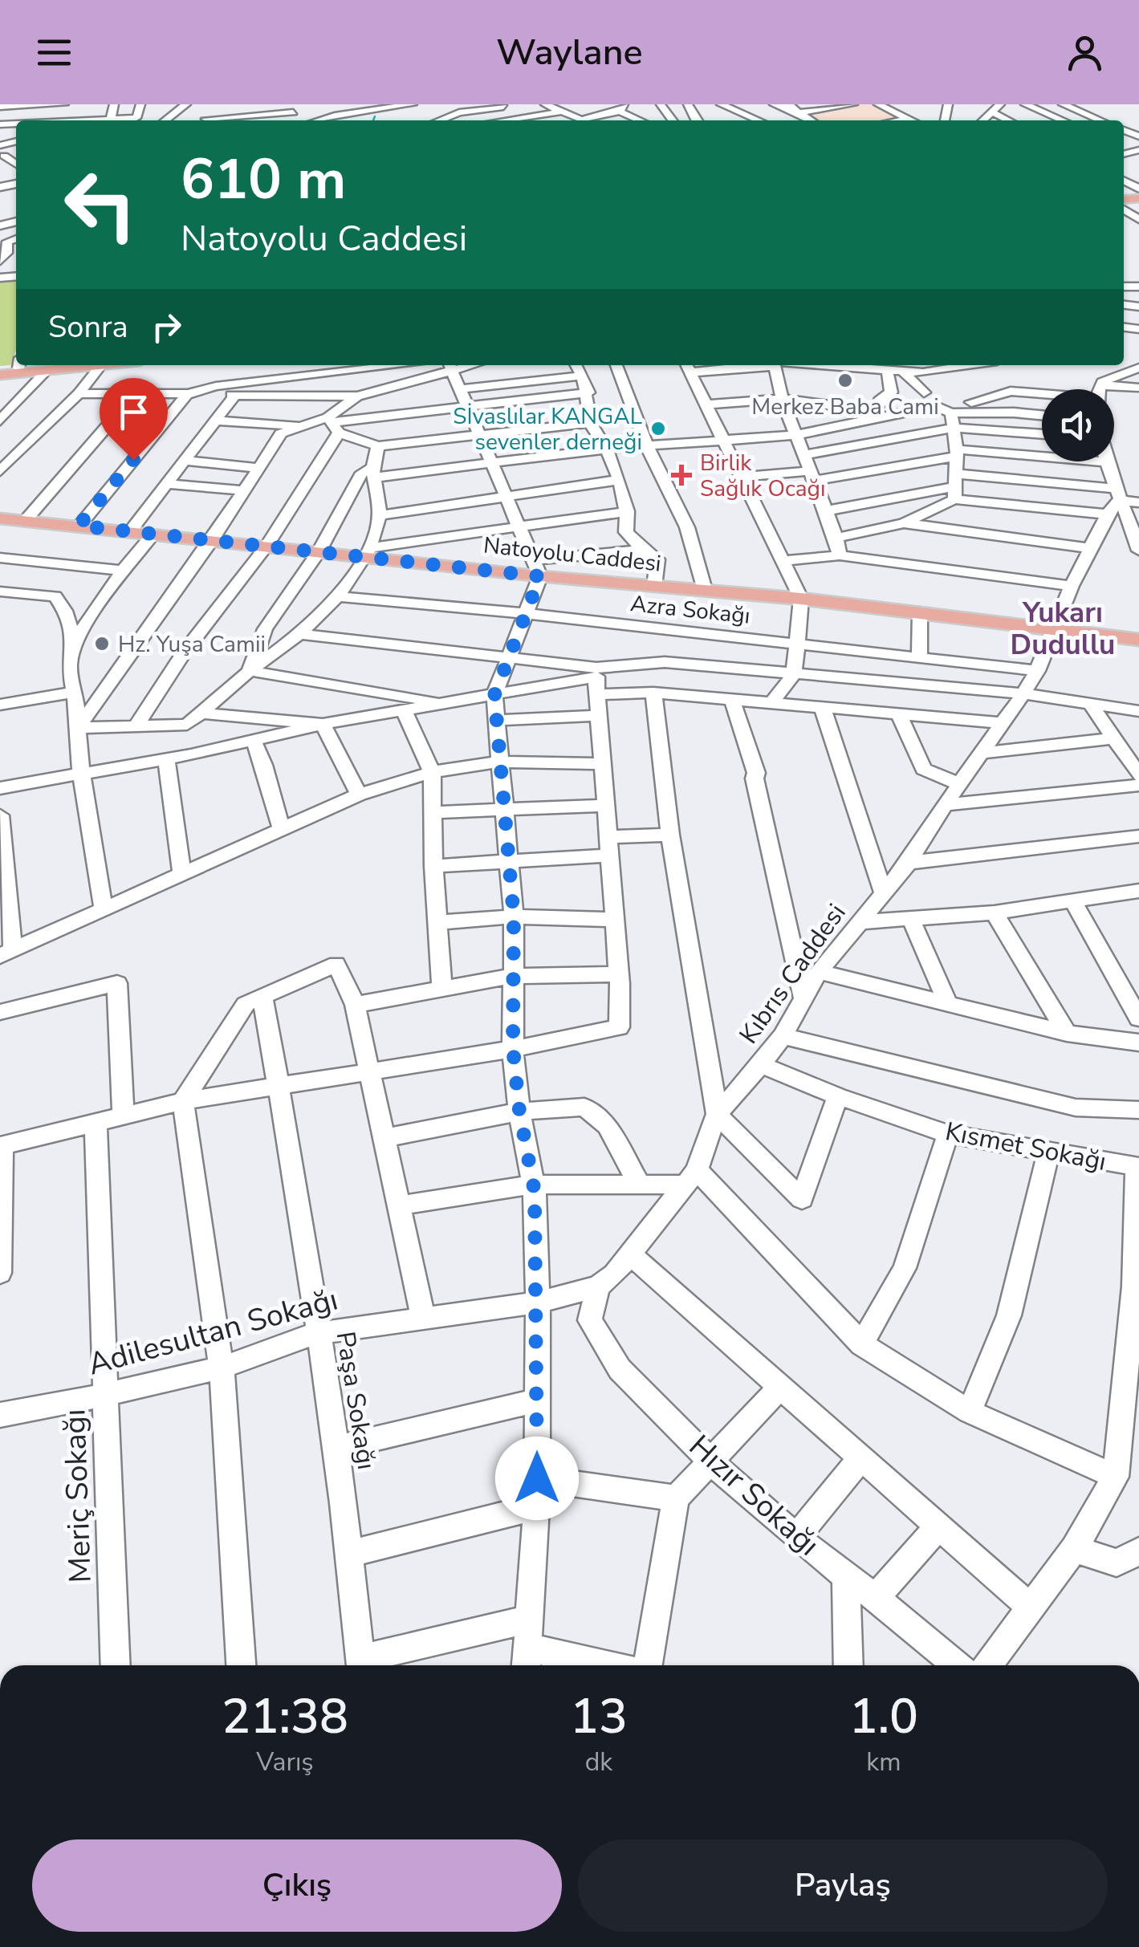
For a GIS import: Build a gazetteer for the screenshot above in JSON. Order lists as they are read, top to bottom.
{
  "streets": {
    "main road": ["Natoyolu Caddesi"],
    "street": [
      "Azra Sokağı",
      "Kıbrıs Caddesi",
      "Kısmet Sokağı",
      "Adilesultan Sokağı",
      "Paşa Sokağı",
      "Hızır Sokağı",
      "Meriç Sokağı"
    ]
  },
  "crossings": [
    ["Natoyolu Caddesi", "Kıbrıs Caddesi"],
    ["Azra Sokağı", "Kıbrıs Caddesi"],
    ["Kıbrıs Caddesi", "Kısmet Sokağı"],
    ["Kıbrıs Caddesi", "Adilesultan Sokağı"],
    ["Kıbrıs Caddesi", "Hızır Sokağı"],
    ["Adilesultan Sokağı", "Paşa Sokağı"],
    ["Adilesultan Sokağı", "Meriç Sokağı"]
  ],
  "districts": ["Yukarı Dudullu"],
  "places": {
    "other": ["Merkez Baba Cami", "Sİvaslılar KANGAL sevenler derneği", "Hz. Yuşa Camii"],
    "health": ["Birlik Sağlık Ocağı"]
  },
  "page": {
    "header": "Waylane",
    "turn": ["610 m", "Natoyolu Caddesi"],
    "then": "Sonra",
    "eta": [
      "21:38",
      "Varış",
      "13",
      "dk",
      "1.0",
      "km"
    ],
    "buttons": ["Çıkış", "Paylaş"]
  }
}
